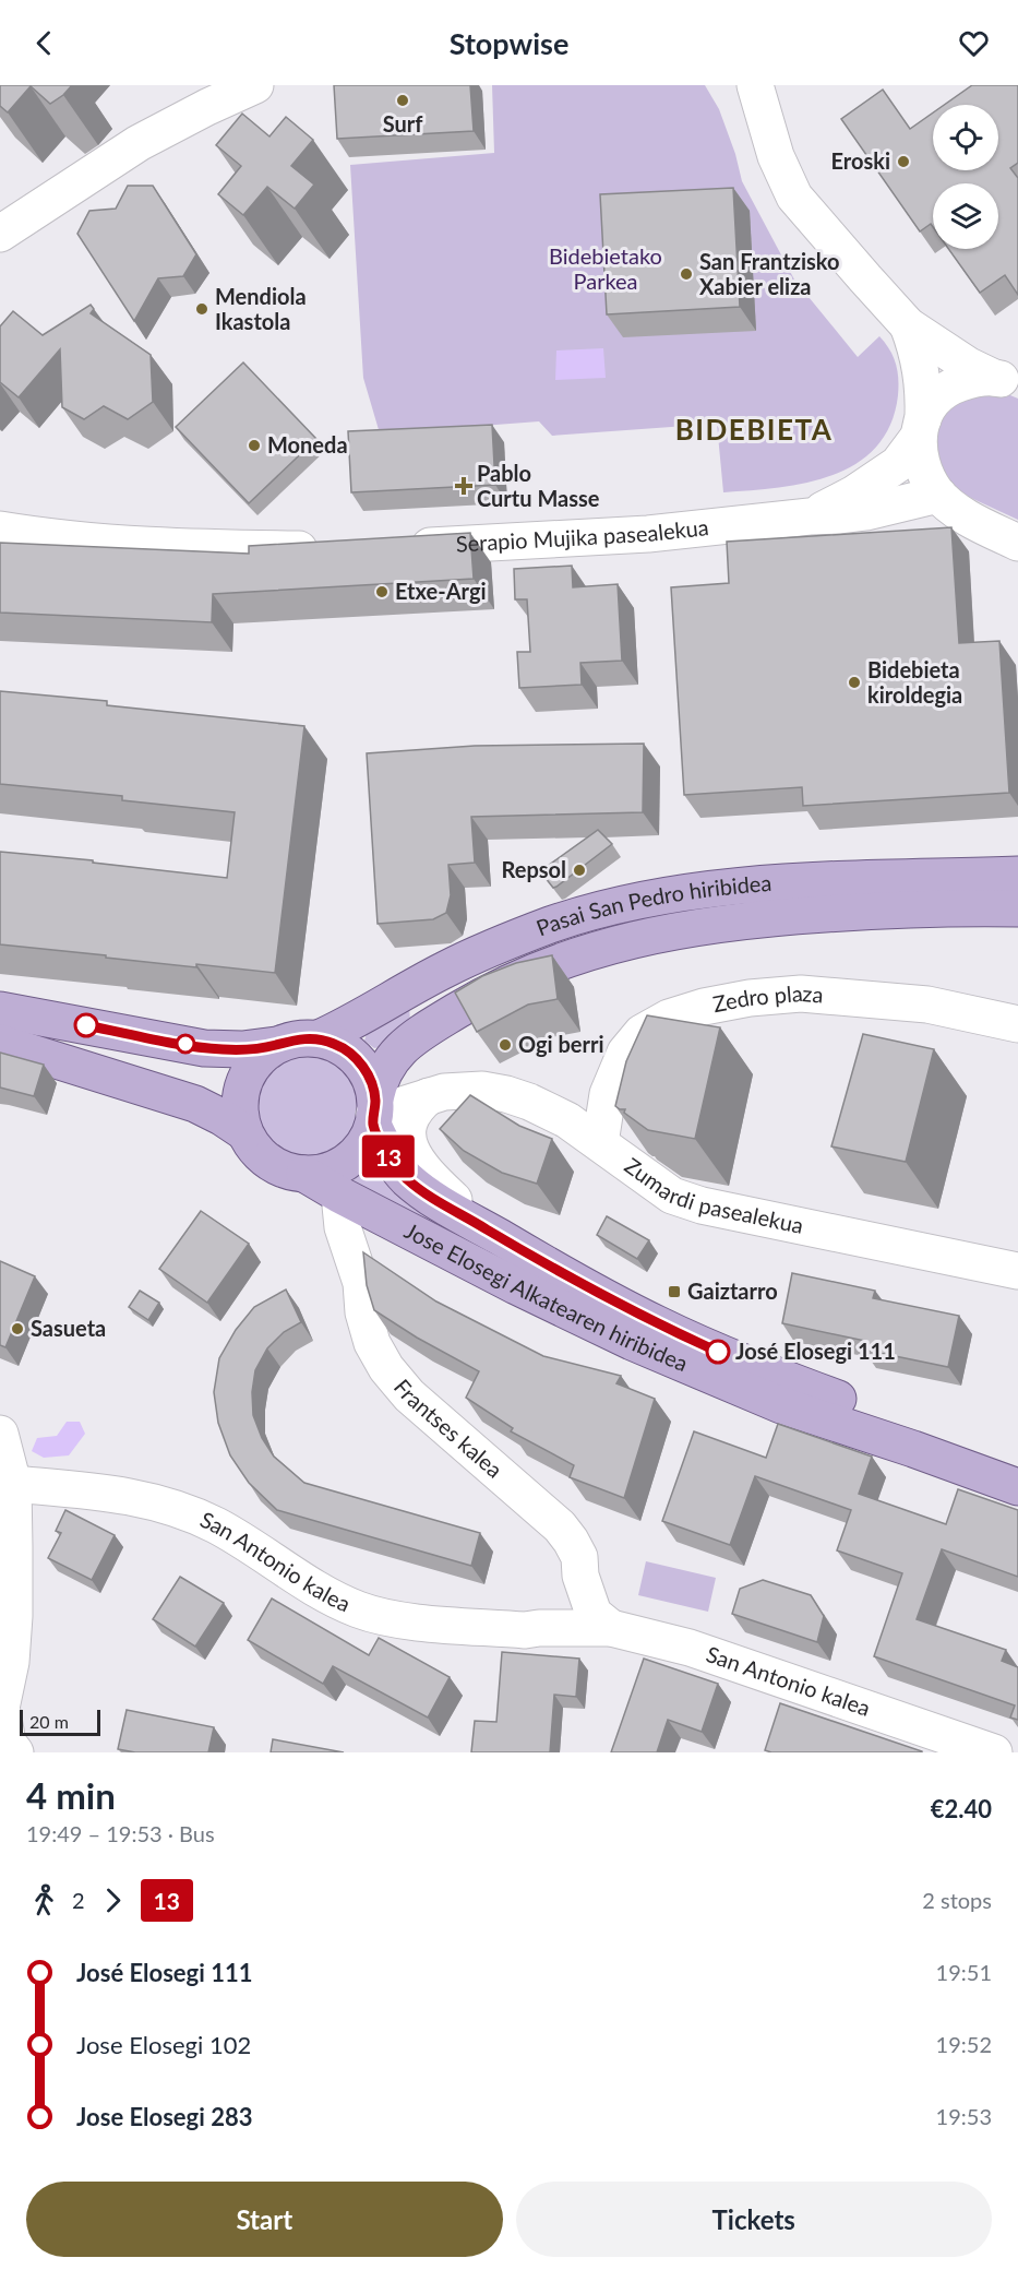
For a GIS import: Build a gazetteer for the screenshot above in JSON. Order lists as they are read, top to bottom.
{
  "streets": {
    "main road": ["Pasai San Pedro hiribidea", "Jose Elosegi Alkatearen hiribidea"],
    "street": [
      "Serapio Mujika pasealekua",
      "Zedro plaza",
      "Zumardi pasealekua",
      "Frantses kalea",
      "San Antonio kalea"
    ]
  },
  "crossings": [
    ["Pasai San Pedro hiribidea", "Zumardi pasealekua"],
    ["Pasai San Pedro hiribidea", "Jose Elosegi Alkatearen hiribidea"],
    ["Zedro plaza", "Zumardi pasealekua"],
    ["Zumardi pasealekua", "Jose Elosegi Alkatearen hiribidea"],
    ["Jose Elosegi Alkatearen hiribidea", "Frantses kalea"],
    ["Frantses kalea", "San Antonio kalea"]
  ],
  "districts": ["BIDEBIETA"],
  "parks": ["Bidebietako Parkea"],
  "places": {
    "other": [
      "Surf",
      "Eroski",
      "San Frantzisko Xabier eliza",
      "Mendiola Ikastola",
      "Moneda",
      "Etxe-Argi",
      "Bidebieta kiroldegia",
      "Repsol",
      "Ogi berri",
      "Sasueta",
      "José Elosegi 111"
    ],
    "health": ["Pablo Curtu Masse"],
    "transit": ["Gaiztarro"]
  },
  "lines": ["bus line 13"],
  "scale_bar": "20 m",
  "page": {
    "header": "Stopwise",
    "on_map": "13",
    "scale": "20 m",
    "heading": ["4 min", "19:49 – 19:53 · Bus", "€2.40"],
    "legs": ["2", "13", "2 stops"],
    "list": [
      {
        "name": "José Elosegi 111",
        "value": "19:51"
      },
      {
        "name": "Jose Elosegi 102",
        "value": "19:52"
      },
      {
        "name": "Jose Elosegi 283",
        "value": "19:53"
      }
    ],
    "buttons": ["Start", "Tickets"]
  }
}
